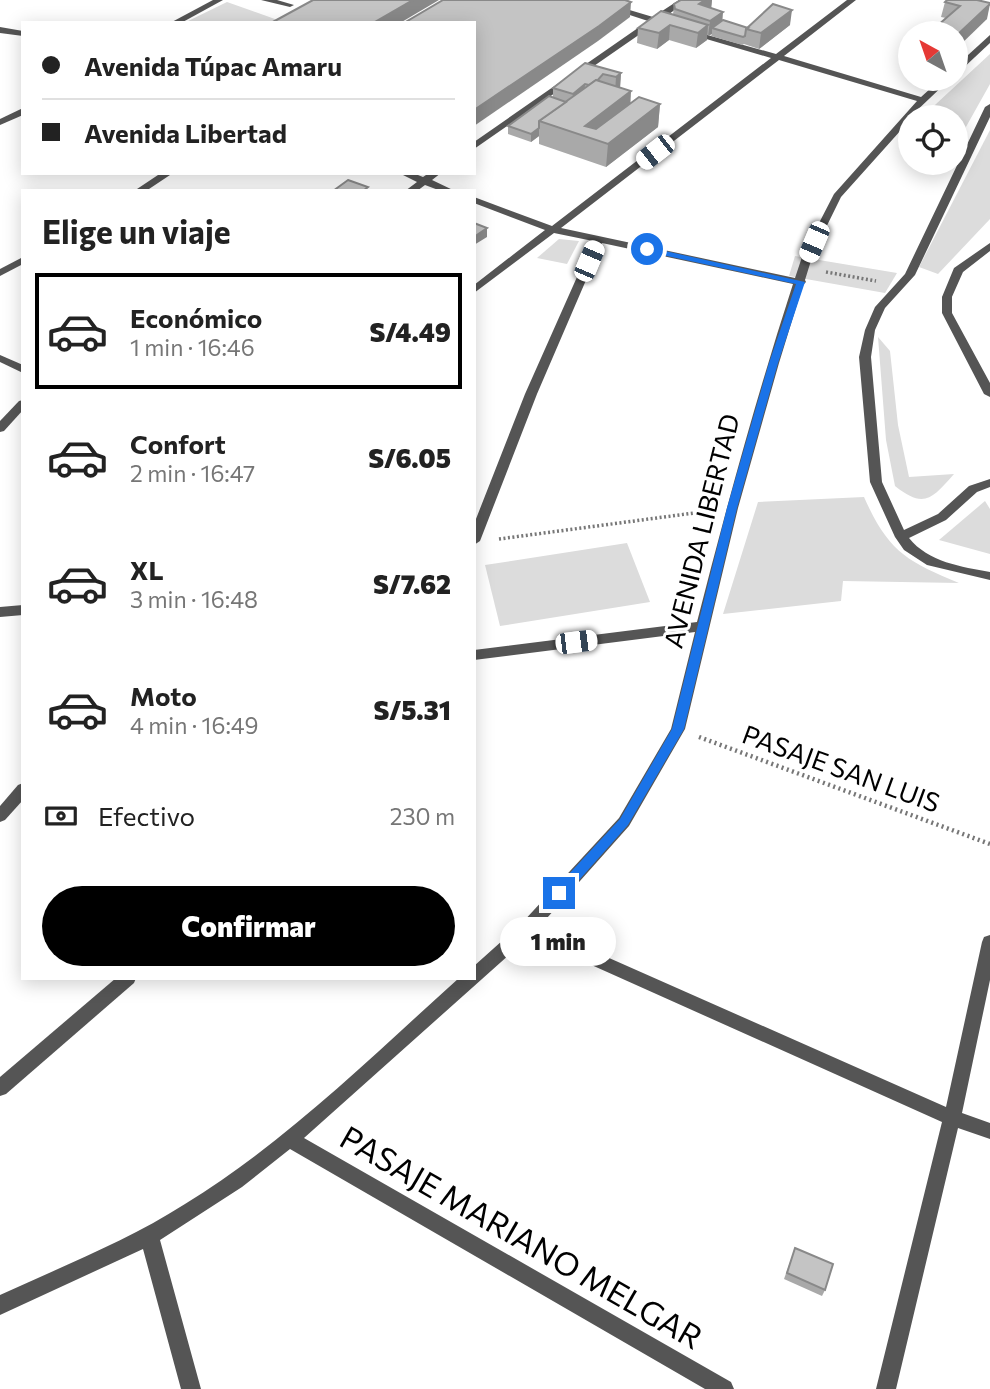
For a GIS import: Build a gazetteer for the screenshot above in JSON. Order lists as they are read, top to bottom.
{
  "streets": {
    "street": ["AVENIDA LIBERTAD", "PASAJE MARIANO MELGAR"],
    "path": ["PASAJE SAN LUIS"]
  },
  "crossings": [
    ["AVENIDA LIBERTAD", "PASAJE SAN LUIS"],
    ["AVENIDA LIBERTAD", "PASAJE MARIANO MELGAR"]
  ],
  "north": "top left",
  "page": {
    "banner": ["Avenida Túpac Amaru", "Avenida Libertad"],
    "heading": "Elige un viaje",
    "list": [
      {
        "name": "Económico",
        "note": "1 min · 16:46",
        "value": "S/4.49"
      },
      {
        "name": "Confort",
        "note": "2 min · 16:47",
        "value": "S/6.05"
      },
      {
        "name": "XL",
        "note": "3 min · 16:48",
        "value": "S/7.62"
      },
      {
        "name": "Moto",
        "note": "4 min · 16:49",
        "value": "S/5.31"
      }
    ],
    "pay": ["Efectivo", "230 m"],
    "buttons": "Confirmar",
    "bubble": "1 min"
  }
}
